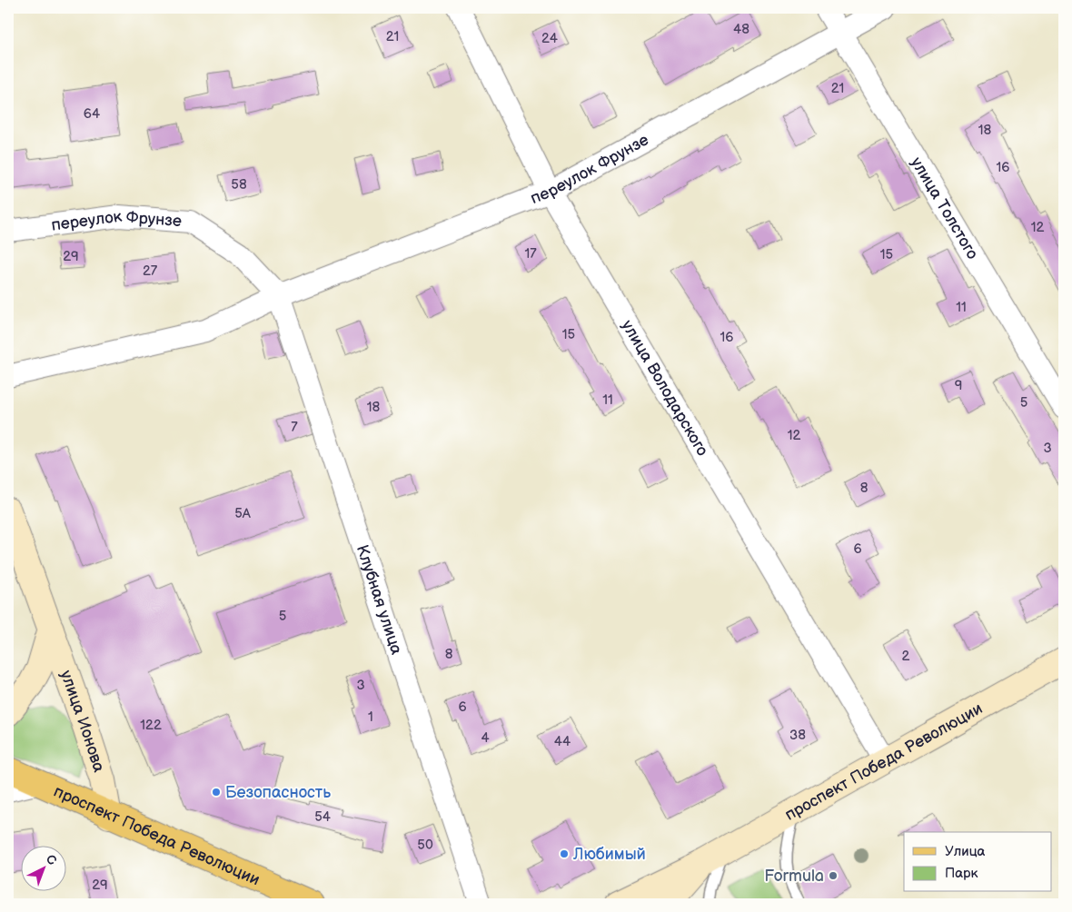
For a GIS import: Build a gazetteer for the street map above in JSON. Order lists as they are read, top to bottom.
{
  "streets": {
    "main road": ["улица Ионова", "проспект Победа Революции"],
    "street": [
      "переулок Фрунзе",
      "улица Толстого",
      "улица Володарского",
      "Клубная улица"
    ]
  },
  "crossings": [
    ["переулок Фрунзе", "улица Толстого"],
    ["переулок Фрунзе", "улица Володарского"],
    ["переулок Фрунзе", "Клубная улица"],
    ["улица Володарского", "проспект Победа Революции"],
    ["улица Ионова", "проспект Победа Революции"]
  ],
  "places": ["Безопасность", "Любимый", "Formula"],
  "house_numbers": [
    "48",
    "21",
    "24",
    "21",
    "64",
    "18",
    "16",
    "58",
    "12",
    "17",
    "15",
    "29",
    "27",
    "11",
    "15",
    "16",
    "9",
    "11",
    "5",
    "18",
    "7",
    "12",
    "3",
    "8",
    "5А",
    "6",
    "5",
    "8",
    "2",
    "3",
    "6",
    "1",
    "122",
    "38",
    "4",
    "44",
    "54",
    "50",
    "29"
  ],
  "legend": ["Улица", "Парк"],
  "north": "top right"
}
